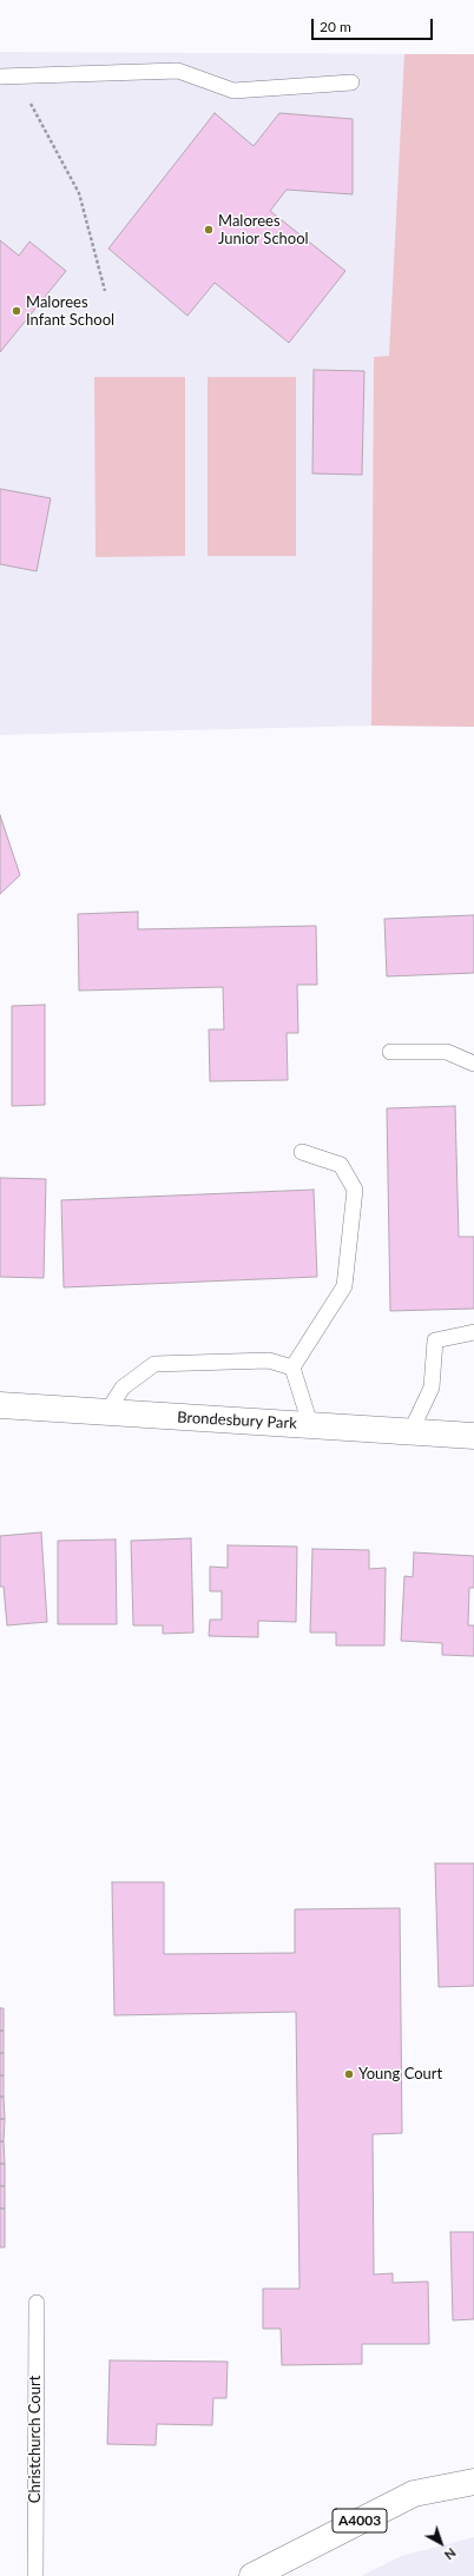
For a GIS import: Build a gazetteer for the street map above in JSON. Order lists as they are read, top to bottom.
{
  "streets": {
    "street": ["Brondesbury Park", "A4003"],
    "lane": ["Christchurch Court"]
  },
  "places": ["Malorees Junior School", "Malorees Infant School", "Young Court"],
  "scale_bar": "20 m",
  "north": "bottom right"
}
